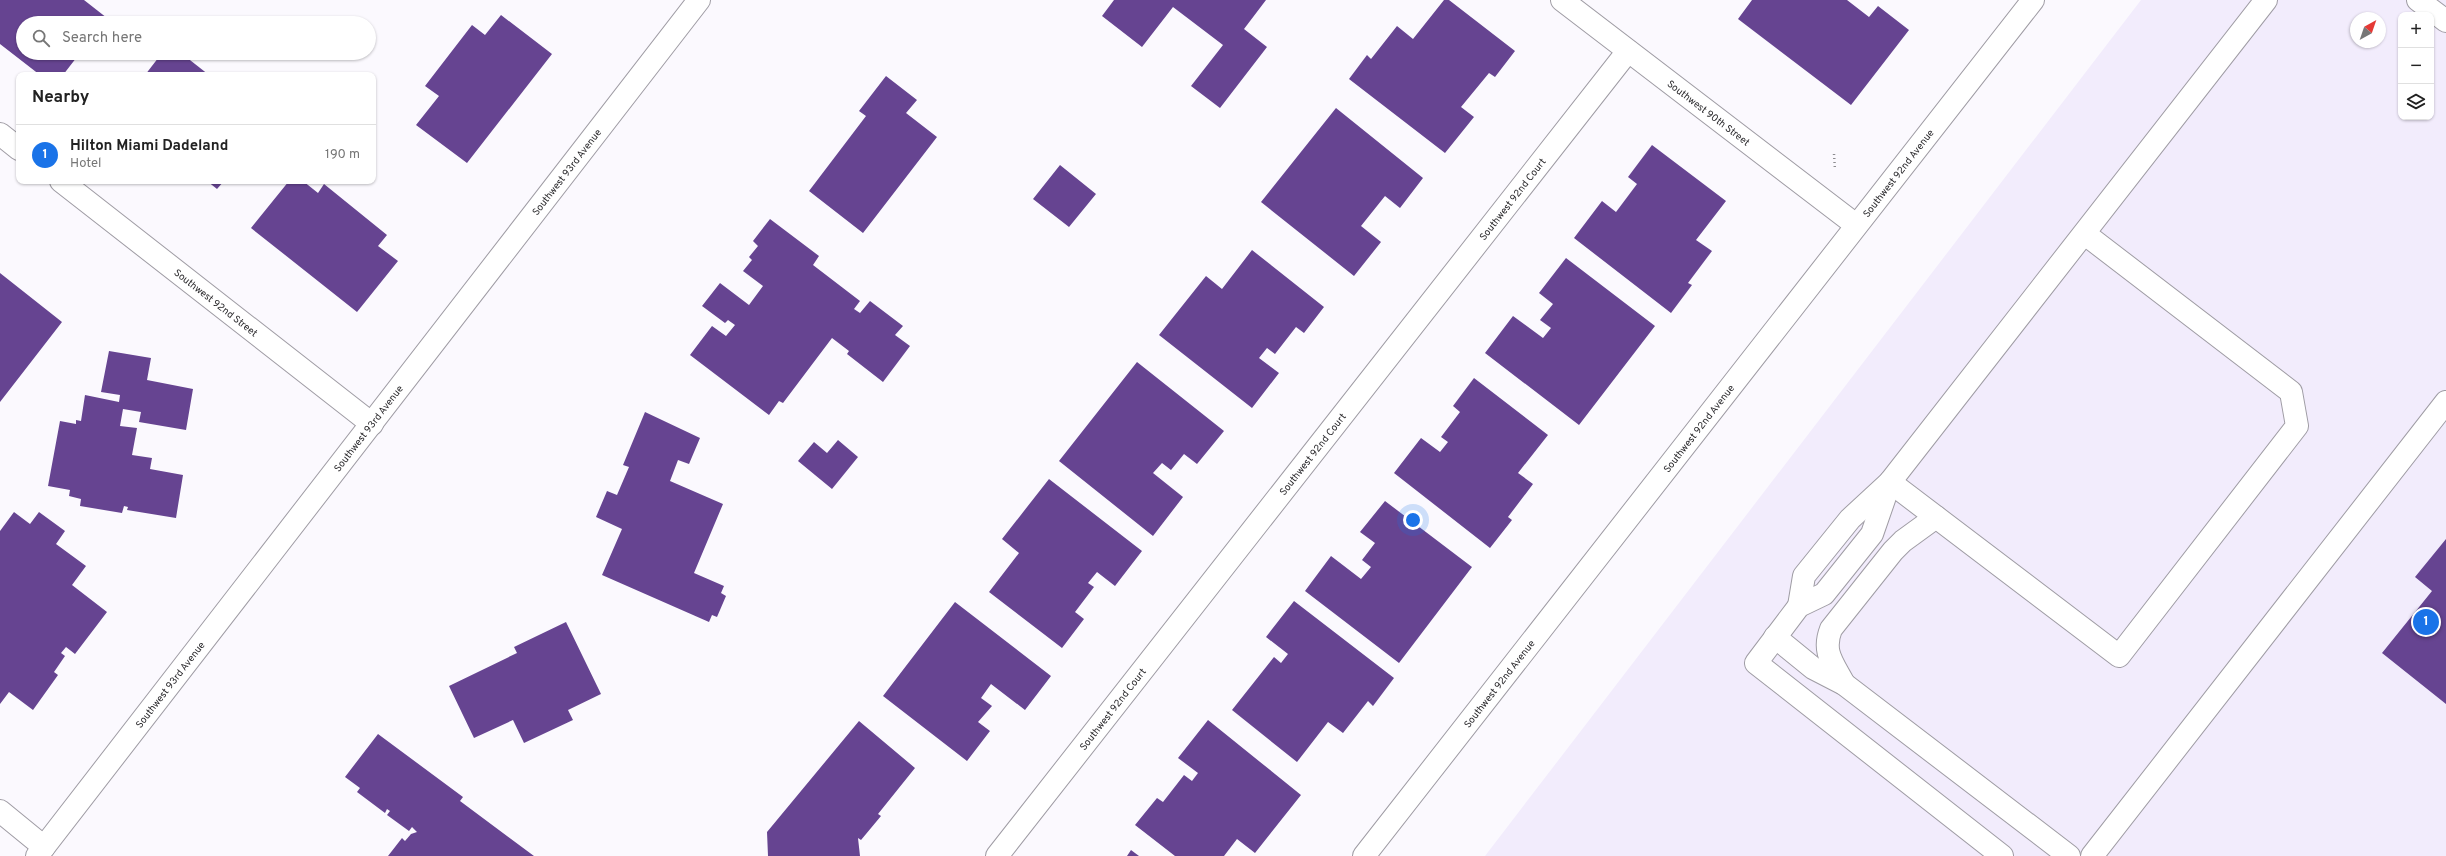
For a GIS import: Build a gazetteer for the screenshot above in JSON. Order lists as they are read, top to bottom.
{
  "streets": {
    "street": [
      "Southwest 90th Street",
      "Southwest 93rd Avenue",
      "Southwest 92nd Avenue",
      "Southwest 92nd Court",
      "Southwest 92nd Street"
    ]
  },
  "crossings": [
    ["Southwest 90th Street", "Southwest 92nd Avenue"],
    ["Southwest 90th Street", "Southwest 92nd Court"],
    ["Southwest 93rd Avenue", "Southwest 92nd Street"]
  ],
  "north": "top right",
  "page": {
    "map_buttons": ["+", "−"],
    "search": "Search here",
    "heading": "Nearby",
    "list": [
      {
        "mark": "1",
        "name": "Hilton Miami Dadeland",
        "note": "Hotel",
        "value": "190 m"
      }
    ],
    "pins": "1"
  }
}
